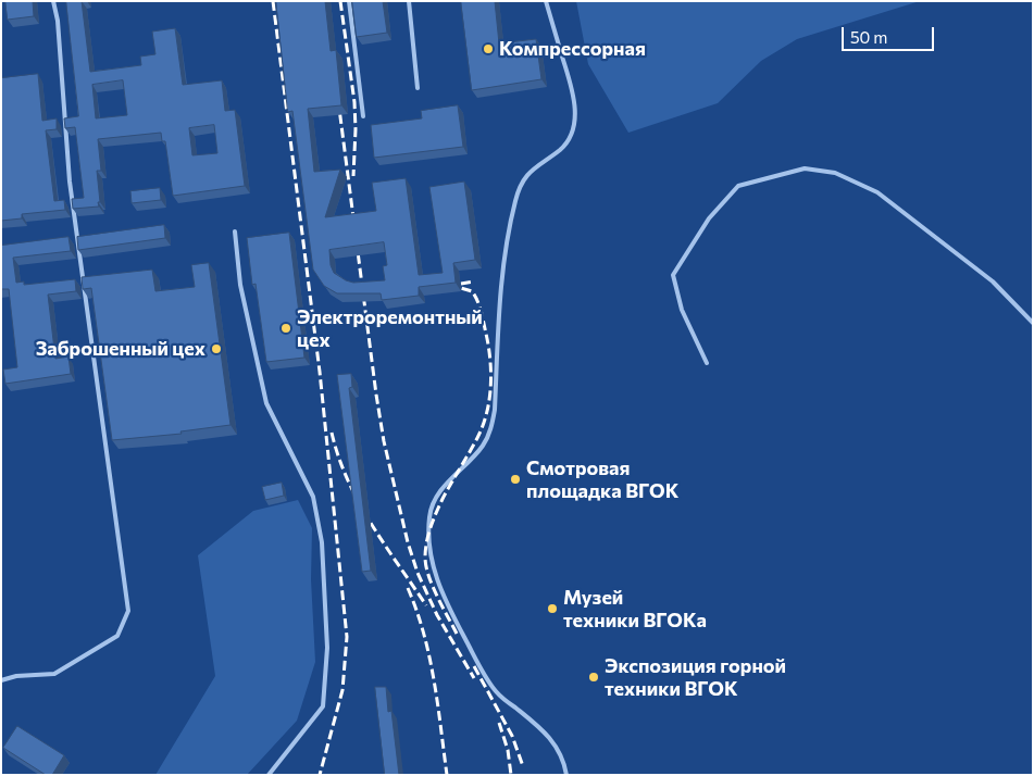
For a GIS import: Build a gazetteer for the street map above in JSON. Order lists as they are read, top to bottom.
{
  "places": [
    "Компрессорная",
    "Электроремонтный цех",
    "Заброшенный цех",
    "Смотровая площадка ВГОК",
    "Музей техники ВГОКа",
    "Экспозиция горной техники ВГОК"
  ],
  "scale_bar": "50 m"
}
